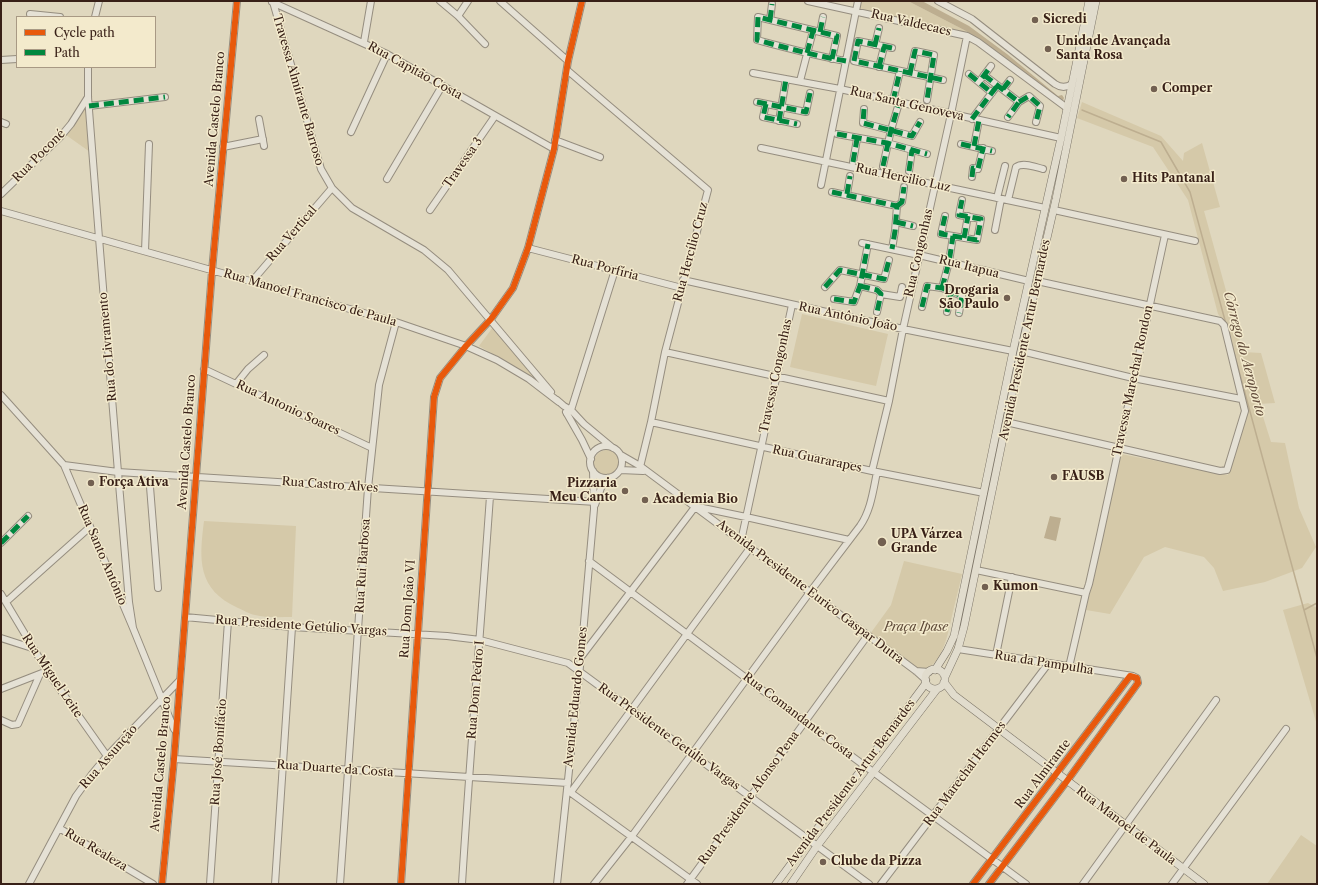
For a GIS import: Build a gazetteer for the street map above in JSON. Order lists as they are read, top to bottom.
{
  "streets": {
    "main road": ["Avenida Presidente Artur Bernardes", "Rua Manoel de Paula"],
    "street": [
      "Rua Valdecaes",
      "Rua Capitão Costa",
      "Travessa Almirante Barroso",
      "Rua Santa Genoveva",
      "Avenida Castelo Branco",
      "Rua Poconé",
      "Travessa 3",
      "Rua Hercilio Luz",
      "Rua Vertical",
      "Rua Hercílio Cruz",
      "Rua Congonhas",
      "Rua Itapua",
      "Rua Porfíria",
      "Rua Manoel Francisco de Paula",
      "Rua Antônio João",
      "Rua do Livramento",
      "Travessa Congonhas",
      "Travessa Marechal Rondon",
      "Rua Antonio Soares",
      "Rua Guararapes",
      "Rua Castro Alves",
      "Rua Santo Antônio",
      "Rua Rui Barbosa",
      "Avenida Presidente Eurico Gaspar Dutra",
      "Rua Dom João VI",
      "Rua Presidente Getúlio Vargas",
      "Rua da Pampulha",
      "Rua Miguel Leite",
      "Rua Dom Pedro I",
      "Avenida Eduardo Gomes",
      "Rua Comandante Costa",
      "Rua José Bonifácio",
      "Rua Assunção",
      "Rua Duarte da Costa",
      "Rua Marechal Hermes",
      "Rua Almirante",
      "Rua Presidente Afonso Pena",
      "Rua Realeza"
    ]
  },
  "crossings": [
    ["Rua Valdecaes", "Rua Congonhas"],
    ["Rua Valdecaes", "Avenida Presidente Artur Bernardes"],
    ["Rua Capitão Costa", "Travessa Almirante Barroso"],
    ["Rua Capitão Costa", "Travessa 3"],
    ["Rua Capitão Costa", "Rua Dom João VI"],
    ["Travessa Almirante Barroso", "Rua Vertical"],
    ["Travessa Almirante Barroso", "Rua Manoel Francisco de Paula"],
    ["Travessa Almirante Barroso", "Rua Dom João VI"],
    ["Rua Santa Genoveva", "Rua Congonhas"],
    ["Rua Santa Genoveva", "Avenida Presidente Artur Bernardes"],
    ["Avenida Castelo Branco", "Rua Manoel Francisco de Paula"],
    ["Avenida Castelo Branco", "Rua Antonio Soares"],
    ["Avenida Castelo Branco", "Rua Castro Alves"],
    ["Avenida Castelo Branco", "Rua Santo Antônio"],
    ["Avenida Castelo Branco", "Rua Presidente Getúlio Vargas"],
    ["Avenida Castelo Branco", "Rua Assunção"],
    ["Avenida Castelo Branco", "Rua Duarte da Costa"],
    ["Rua Poconé", "Rua do Livramento"],
    ["Rua Hercilio Luz", "Rua Congonhas"],
    ["Rua Hercilio Luz", "Avenida Presidente Artur Bernardes"],
    ["Rua Vertical", "Rua Manoel Francisco de Paula"],
    ["Rua Hercílio Cruz", "Rua Porfíria"],
    ["Rua Hercílio Cruz", "Rua Antônio João"],
    ["Rua Hercílio Cruz", "Rua Guararapes"],
    ["Rua Hercílio Cruz", "Avenida Presidente Eurico Gaspar Dutra"],
    ["Rua Hercílio Cruz", "Rua Dom João VI"],
    ["Rua Congonhas", "Rua Itapua"],
    ["Rua Congonhas", "Rua Antônio João"],
    ["Rua Congonhas", "Rua Guararapes"],
    ["Rua Congonhas", "Avenida Presidente Eurico Gaspar Dutra"],
    ["Rua Congonhas", "Rua Presidente Getúlio Vargas"],
    ["Rua Congonhas", "Rua Comandante Costa"],
    ["Rua Itapua", "Avenida Presidente Artur Bernardes"],
    ["Rua Porfíria", "Rua Dom João VI"],
    ["Rua Manoel Francisco de Paula", "Rua do Livramento"],
    ["Rua Manoel Francisco de Paula", "Rua Rui Barbosa"],
    ["Rua Manoel Francisco de Paula", "Rua Dom João VI"],
    ["Rua Antônio João", "Avenida Presidente Artur Bernardes"],
    ["Rua Antônio João", "Travessa Congonhas"],
    ["Rua Antônio João", "Travessa Marechal Rondon"],
    ["Avenida Presidente Artur Bernardes", "Rua Guararapes"],
    ["Avenida Presidente Artur Bernardes", "Avenida Presidente Eurico Gaspar Dutra"],
    ["Avenida Presidente Artur Bernardes", "Rua Presidente Getúlio Vargas"],
    ["Avenida Presidente Artur Bernardes", "Rua da Pampulha"],
    ["Avenida Presidente Artur Bernardes", "Rua Comandante Costa"],
    ["Avenida Presidente Artur Bernardes", "Rua Manoel de Paula"],
    ["Rua do Livramento", "Rua Castro Alves"],
    ["Rua do Livramento", "Rua Santo Antônio"],
    ["Travessa Congonhas", "Rua Guararapes"],
    ["Travessa Congonhas", "Avenida Presidente Eurico Gaspar Dutra"],
    ["Travessa Marechal Rondon", "Rua da Pampulha"],
    ["Rua Antonio Soares", "Rua Rui Barbosa"],
    ["Rua Castro Alves", "Rua Santo Antônio"],
    ["Rua Castro Alves", "Rua Rui Barbosa"],
    ["Rua Castro Alves", "Rua Dom João VI"],
    ["Rua Castro Alves", "Rua Dom Pedro I"],
    ["Rua Castro Alves", "Avenida Eduardo Gomes"],
    ["Rua Santo Antônio", "Rua Assunção"],
    ["Rua Rui Barbosa", "Rua Presidente Getúlio Vargas"],
    ["Rua Rui Barbosa", "Rua Duarte da Costa"],
    ["Avenida Presidente Eurico Gaspar Dutra", "Avenida Eduardo Gomes"],
    ["Avenida Presidente Eurico Gaspar Dutra", "Rua Presidente Afonso Pena"],
    ["Avenida Presidente Eurico Gaspar Dutra", "Rua Manoel de Paula"],
    ["Rua Dom João VI", "Rua Presidente Getúlio Vargas"],
    ["Rua Dom João VI", "Rua Duarte da Costa"],
    ["Rua Presidente Getúlio Vargas", "Rua Dom Pedro I"],
    ["Rua Presidente Getúlio Vargas", "Avenida Eduardo Gomes"],
    ["Rua Presidente Getúlio Vargas", "Rua José Bonifácio"],
    ["Rua Presidente Getúlio Vargas", "Rua Presidente Afonso Pena"],
    ["Rua da Pampulha", "Rua Marechal Hermes"],
    ["Rua da Pampulha", "Rua Almirante"],
    ["Rua Miguel Leite", "Rua Assunção"],
    ["Rua Dom Pedro I", "Rua Duarte da Costa"],
    ["Avenida Eduardo Gomes", "Rua Comandante Costa"],
    ["Avenida Eduardo Gomes", "Rua Duarte da Costa"],
    ["Rua Comandante Costa", "Rua Marechal Hermes"],
    ["Rua Comandante Costa", "Rua Almirante"],
    ["Rua Comandante Costa", "Rua Presidente Afonso Pena"],
    ["Rua José Bonifácio", "Rua Duarte da Costa"],
    ["Rua Assunção", "Rua Realeza"],
    ["Rua Marechal Hermes", "Rua Manoel de Paula"],
    ["Rua Almirante", "Rua Manoel de Paula"]
  ],
  "water": ["Córrego do Aeroporto"],
  "parks": ["Praça Ipase"],
  "places": [
    "Sicredi",
    "Unidade Avançada Santa Rosa",
    "Comper",
    "Hits Pantanal",
    "Drogaria São Paulo",
    "FAUSB",
    "Força Ativa",
    "Pizzaria Meu Canto",
    "Academia Bio",
    "UPA Várzea Grande",
    "Kumon",
    "Clube da Pizza"
  ],
  "legend": ["Cycle path", "Path"]
}
